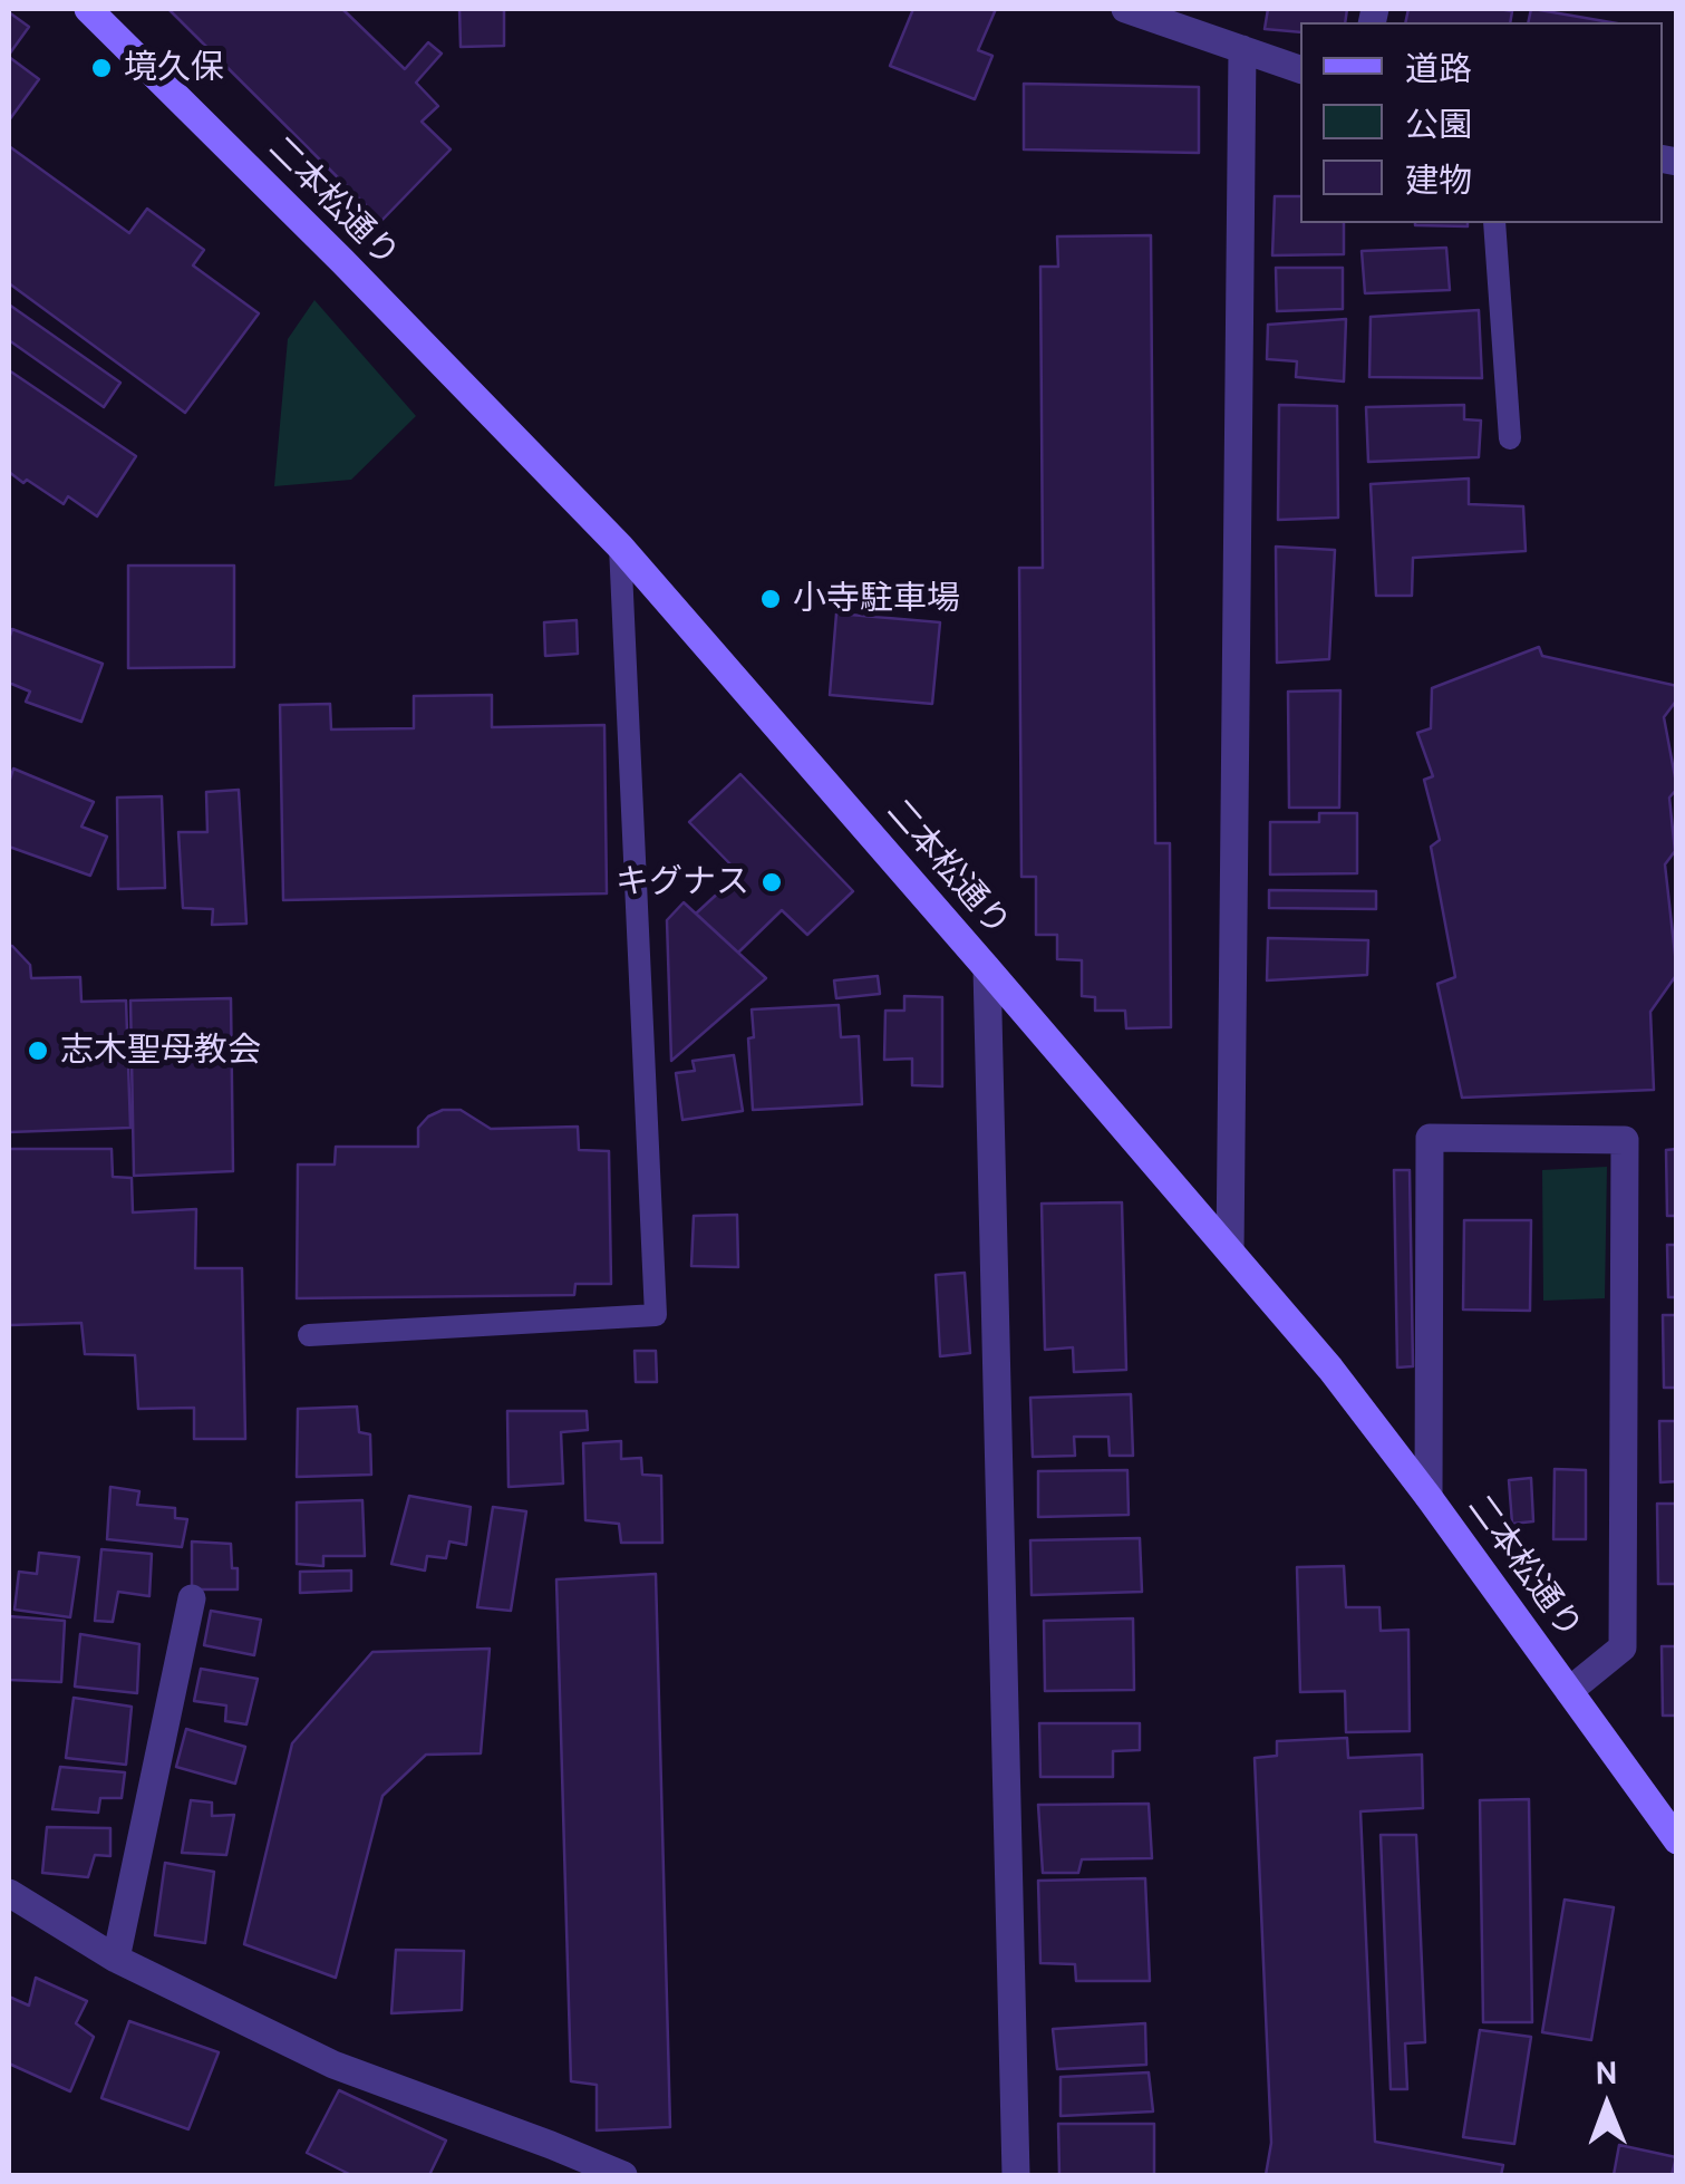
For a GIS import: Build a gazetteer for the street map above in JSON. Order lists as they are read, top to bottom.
{
  "streets": {
    "street": ["二本松通り"]
  },
  "places": [
    "境久保",
    "小寺駐車場",
    "キグナス",
    "志木聖母教会"
  ],
  "legend": ["道路", "公園", "建物"],
  "north": "top"
}
